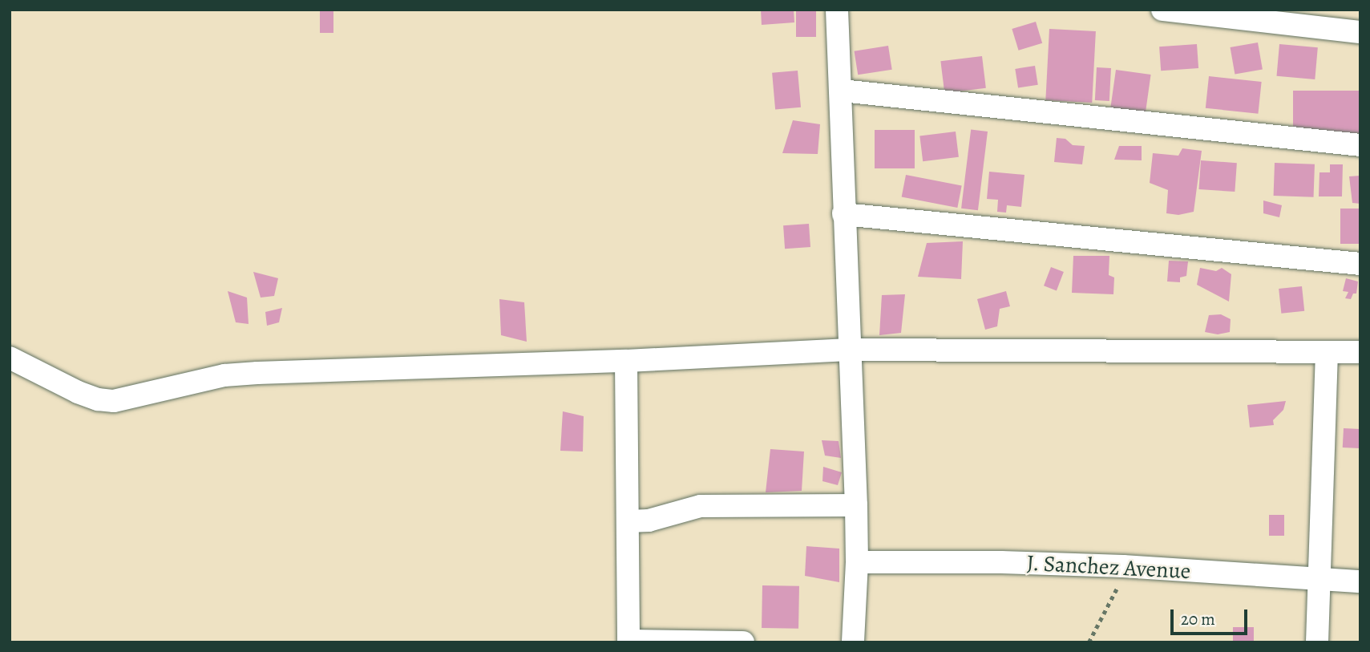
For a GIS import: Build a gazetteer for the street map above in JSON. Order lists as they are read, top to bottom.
{
  "streets": {
    "street": ["J. Sanchez Avenue"]
  },
  "scale_bar": "20 m"
}
